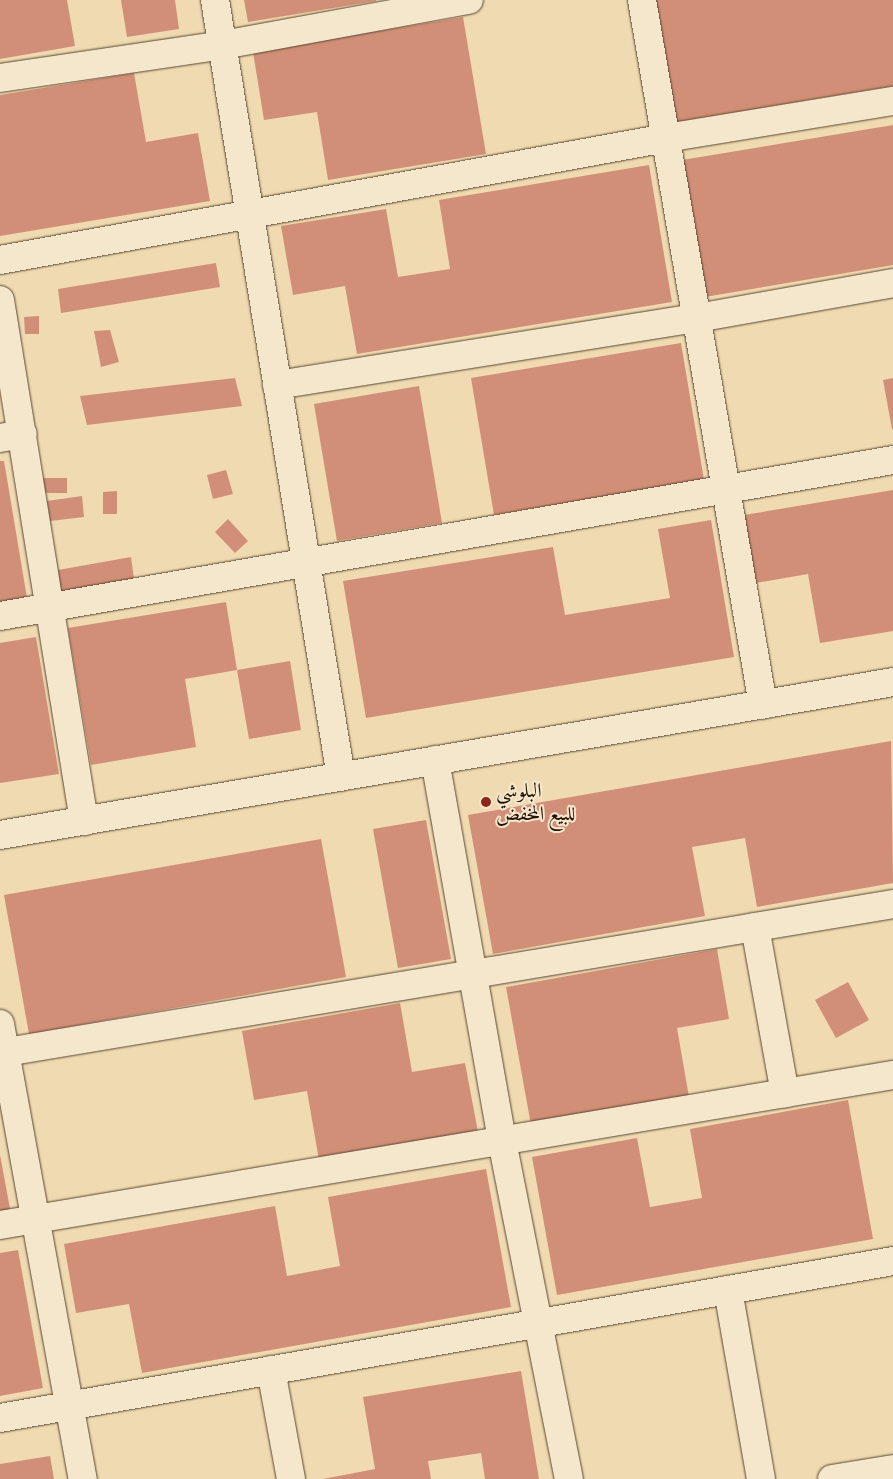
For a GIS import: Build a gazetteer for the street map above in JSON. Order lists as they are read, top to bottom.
{
  "places": ["البلوشي للبيع المخفض"]
}
